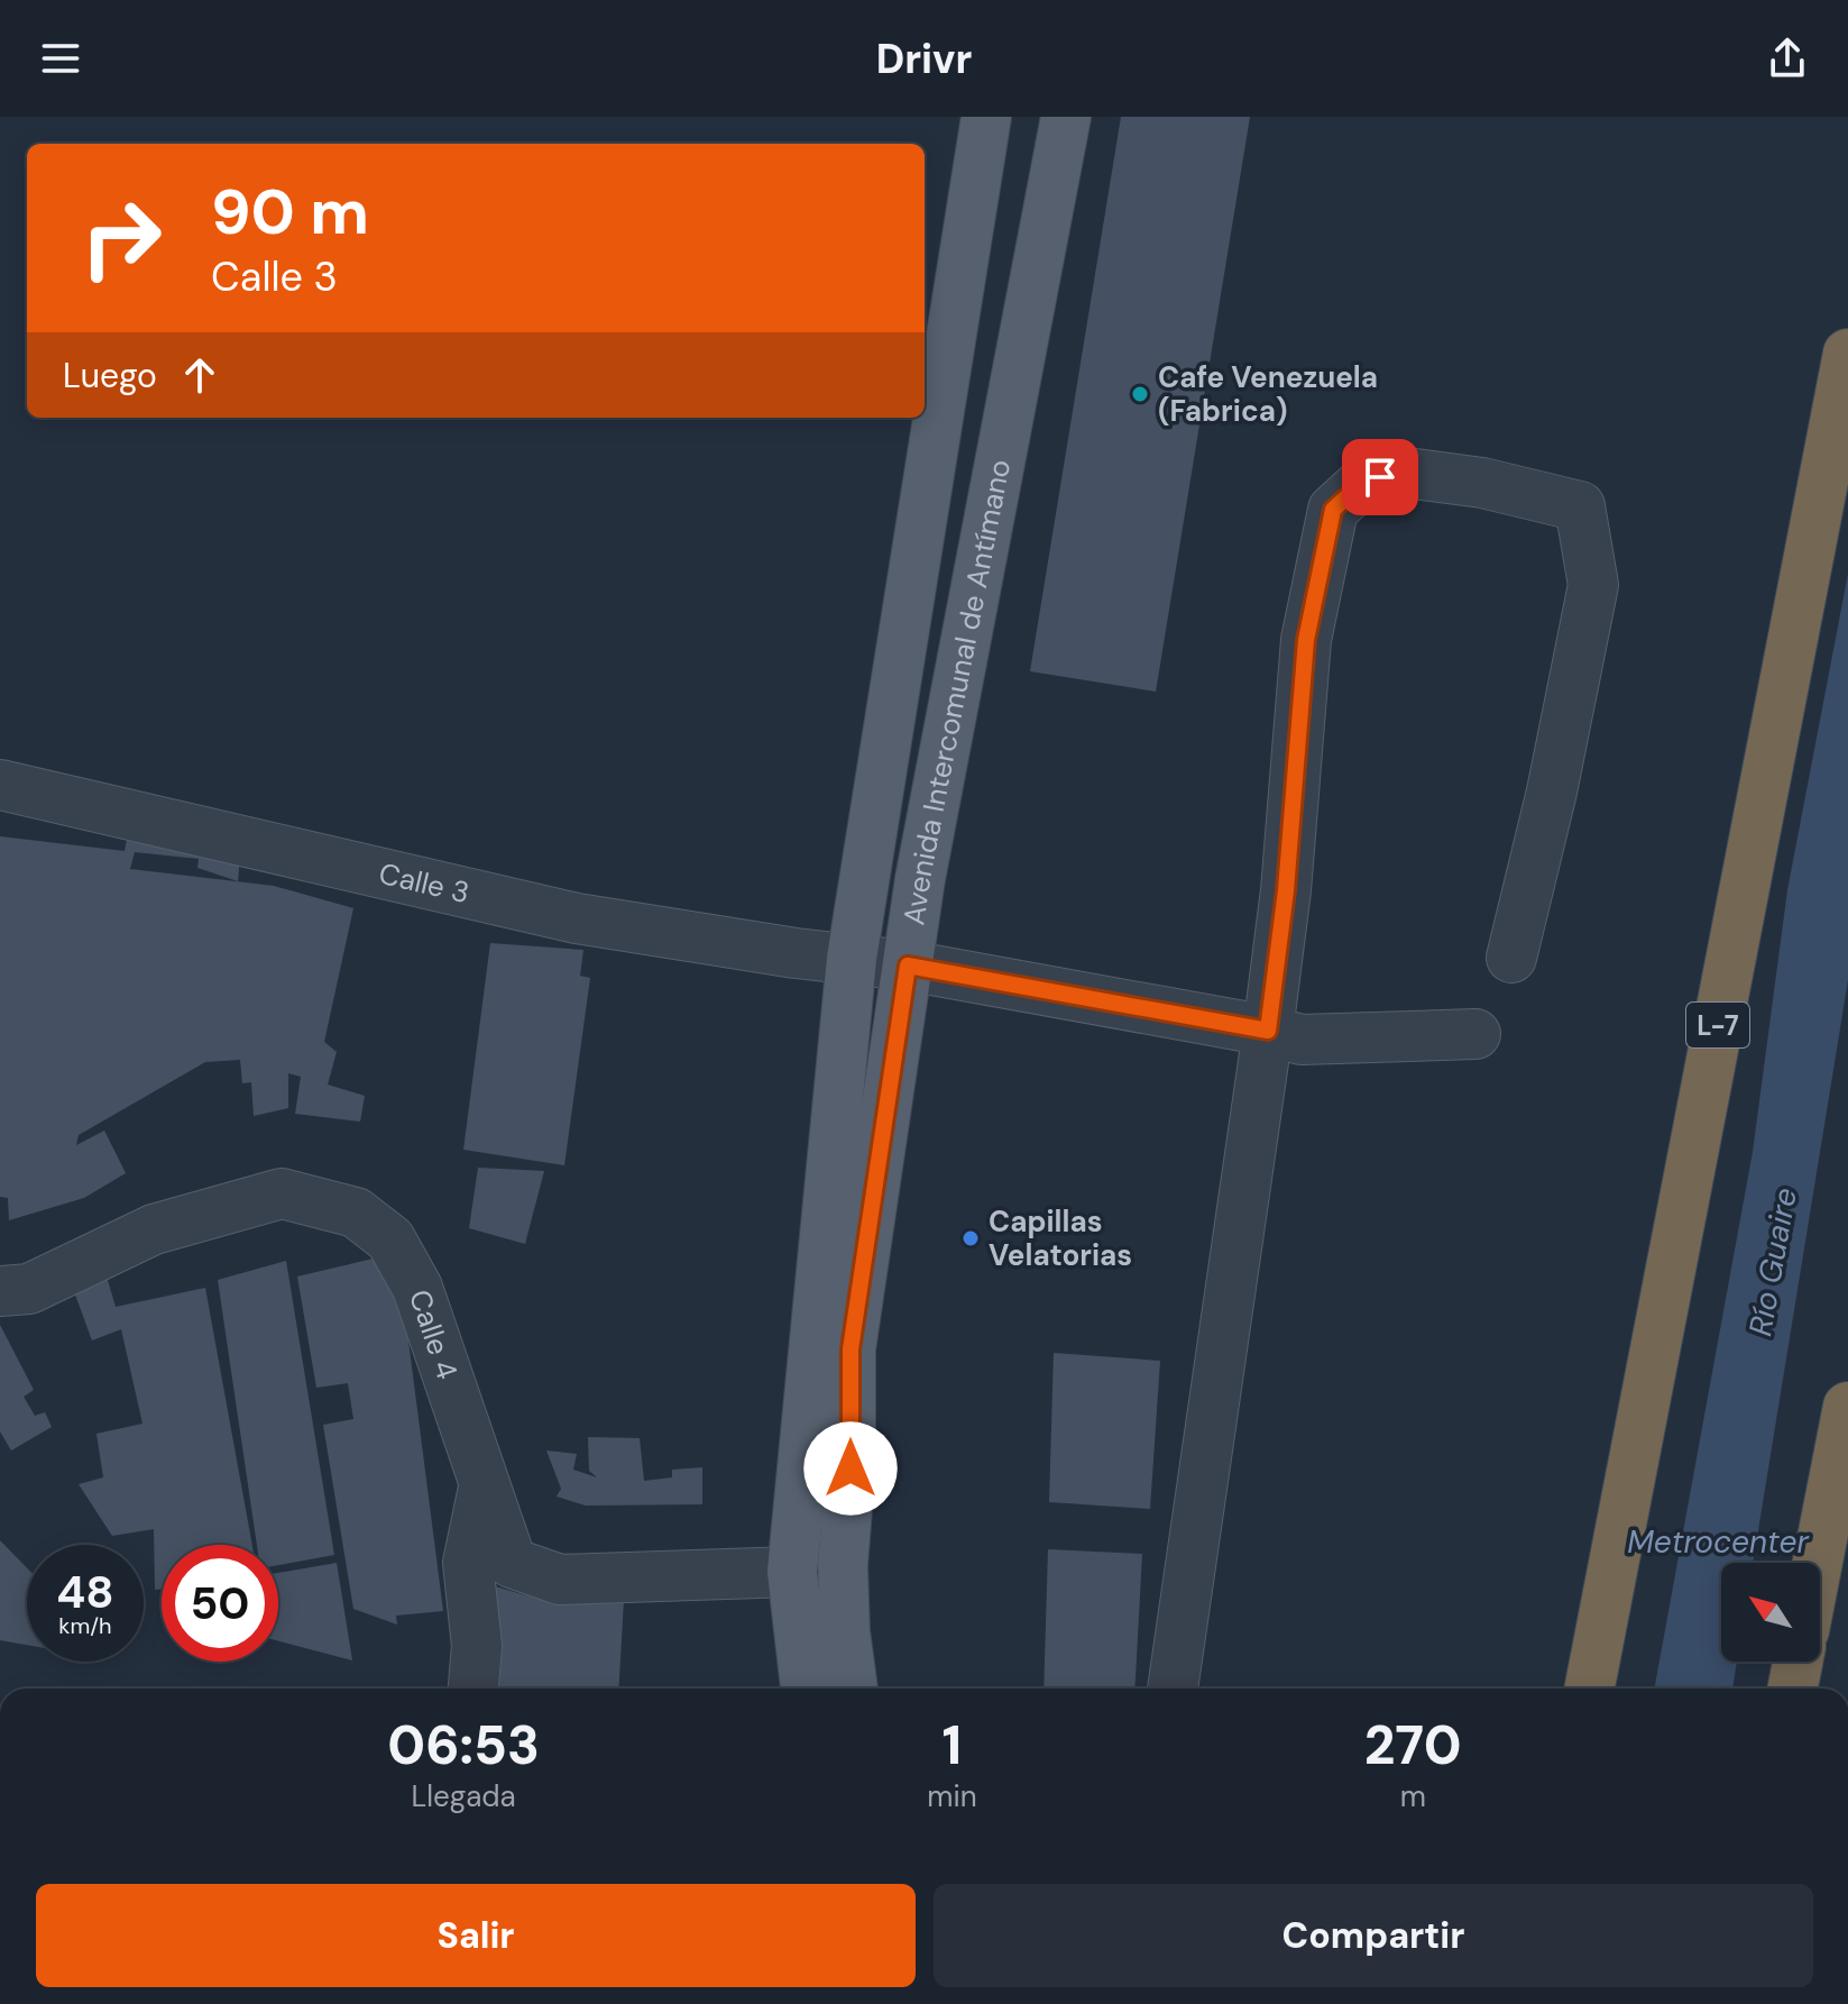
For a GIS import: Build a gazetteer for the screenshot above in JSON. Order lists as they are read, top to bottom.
{
  "streets": {
    "highway": ["L-7"],
    "main road": ["Avenida Intercomunal de Antímano"],
    "street": ["Calle 3", "Calle 4"]
  },
  "crossings": [
    ["Avenida Intercomunal de Antímano", "Calle 3"],
    ["Avenida Intercomunal de Antímano", "Calle 4"]
  ],
  "water": ["Río Guaire", "Metrocenter"],
  "places": ["Cafe Venezuela (Fabrica)", "Capillas Velatorias"],
  "north": "top left",
  "page": {
    "header": "Drivr",
    "turn": ["90 m", "Calle 3"],
    "then": "Luego",
    "speed": "48 km/h",
    "limit": "50",
    "eta": [
      "06:53",
      "Llegada",
      "1",
      "min",
      "270",
      "m"
    ],
    "buttons": ["Salir", "Compartir"]
  }
}
